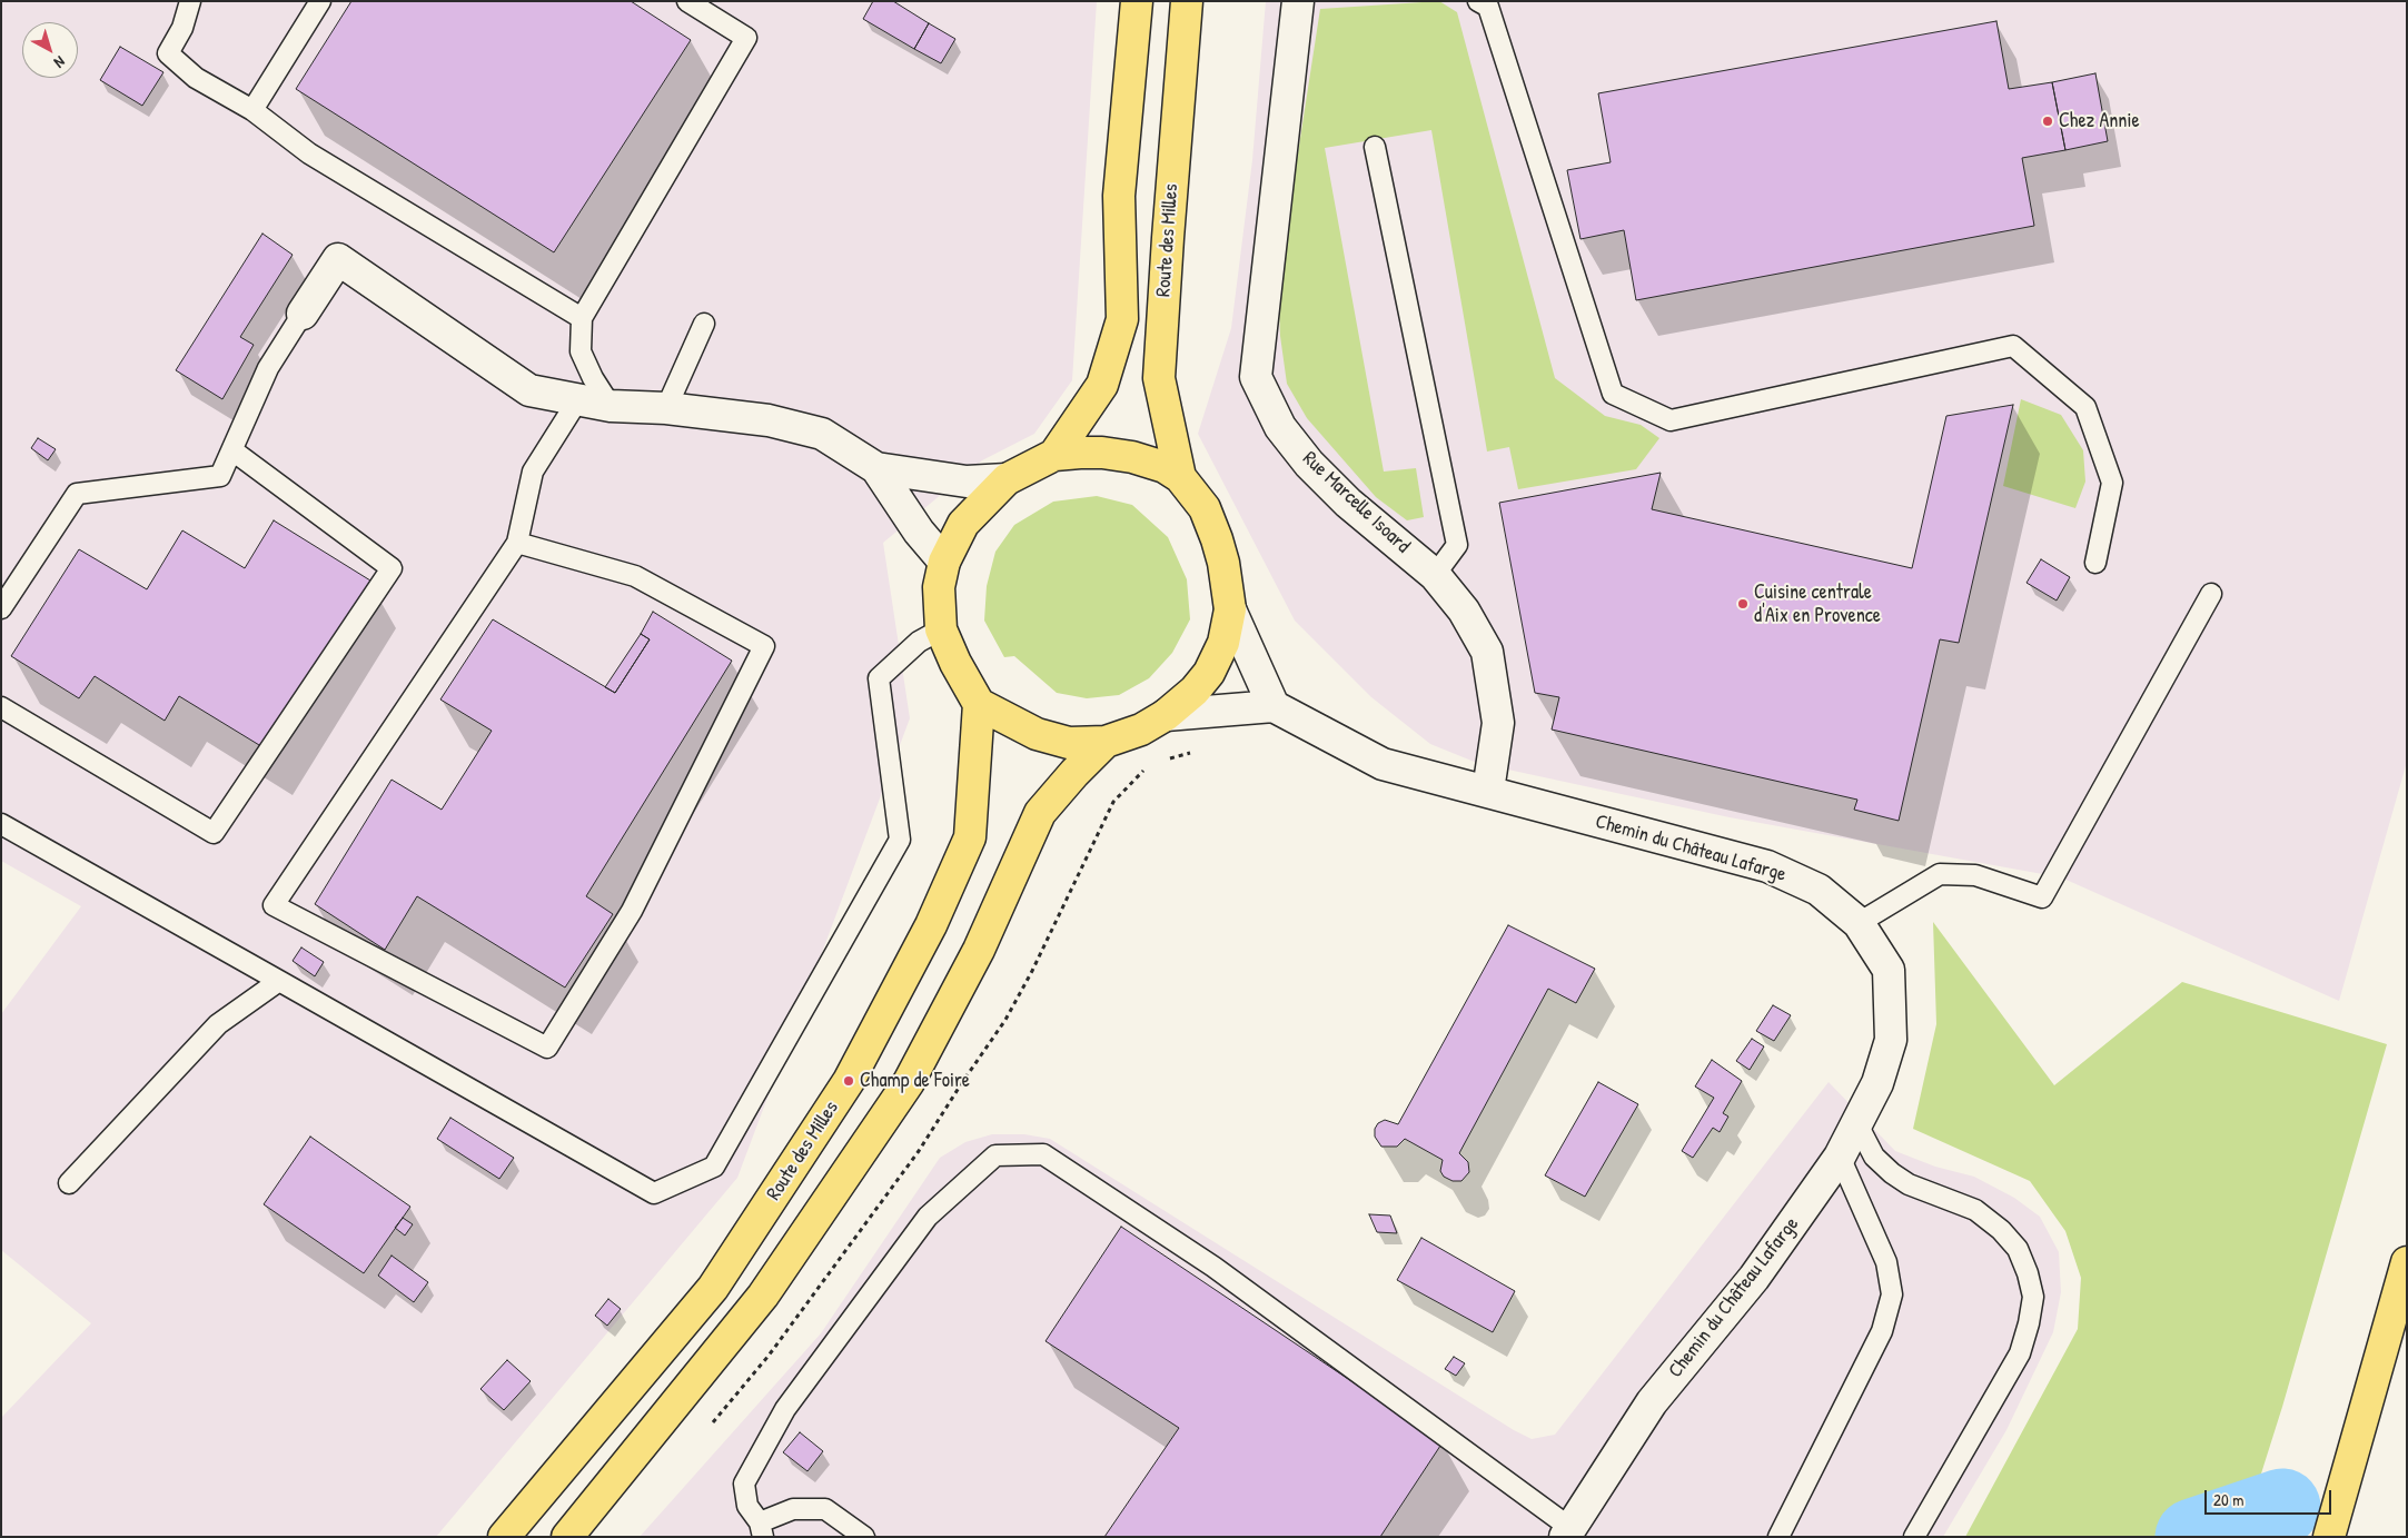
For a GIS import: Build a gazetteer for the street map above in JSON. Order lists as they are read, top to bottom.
{
  "streets": {
    "main road": ["Route des Milles"],
    "street": ["Rue Marcelle Isoard", "Chemin du Château Lafarge"]
  },
  "crossings": [
    ["Rue Marcelle Isoard", "Chemin du Château Lafarge"]
  ],
  "places": ["Chez Annie", "Cuisine centrale d'Aix en Provence", "Champ de Foire"],
  "scale_bar": "20 m",
  "north": "bottom right"
}
